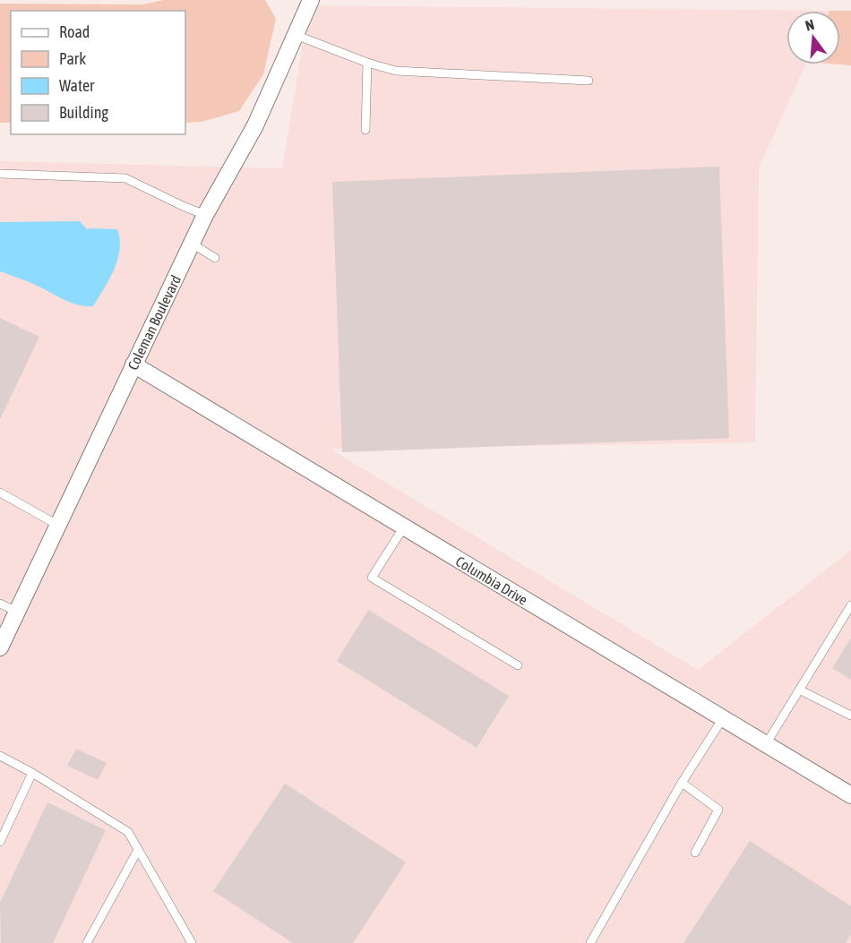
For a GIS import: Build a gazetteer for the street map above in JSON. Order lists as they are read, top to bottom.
{
  "streets": {
    "street": ["Coleman Boulevard", "Columbia Drive"]
  },
  "crossings": [
    ["Coleman Boulevard", "Columbia Drive"]
  ],
  "legend": [
    "Road",
    "Park",
    "Water",
    "Building"
  ],
  "north": "top"
}
